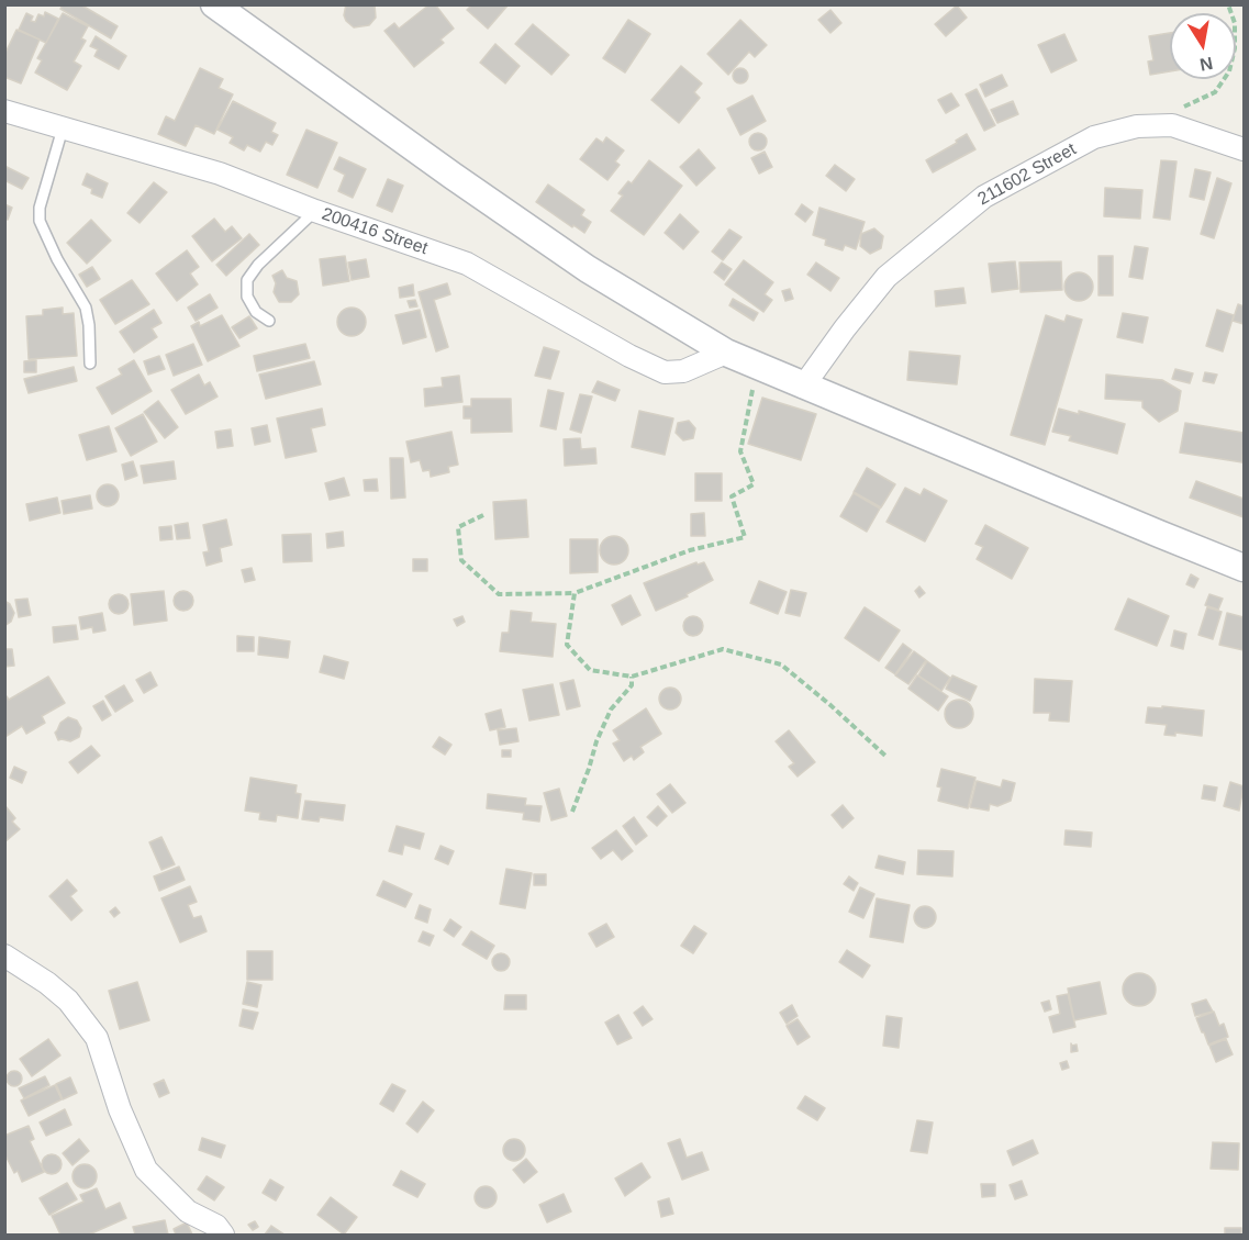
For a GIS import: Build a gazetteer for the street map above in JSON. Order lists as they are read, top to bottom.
{
  "streets": {
    "street": ["211602 Street", "200416 Street"]
  },
  "north": "bottom"
}
